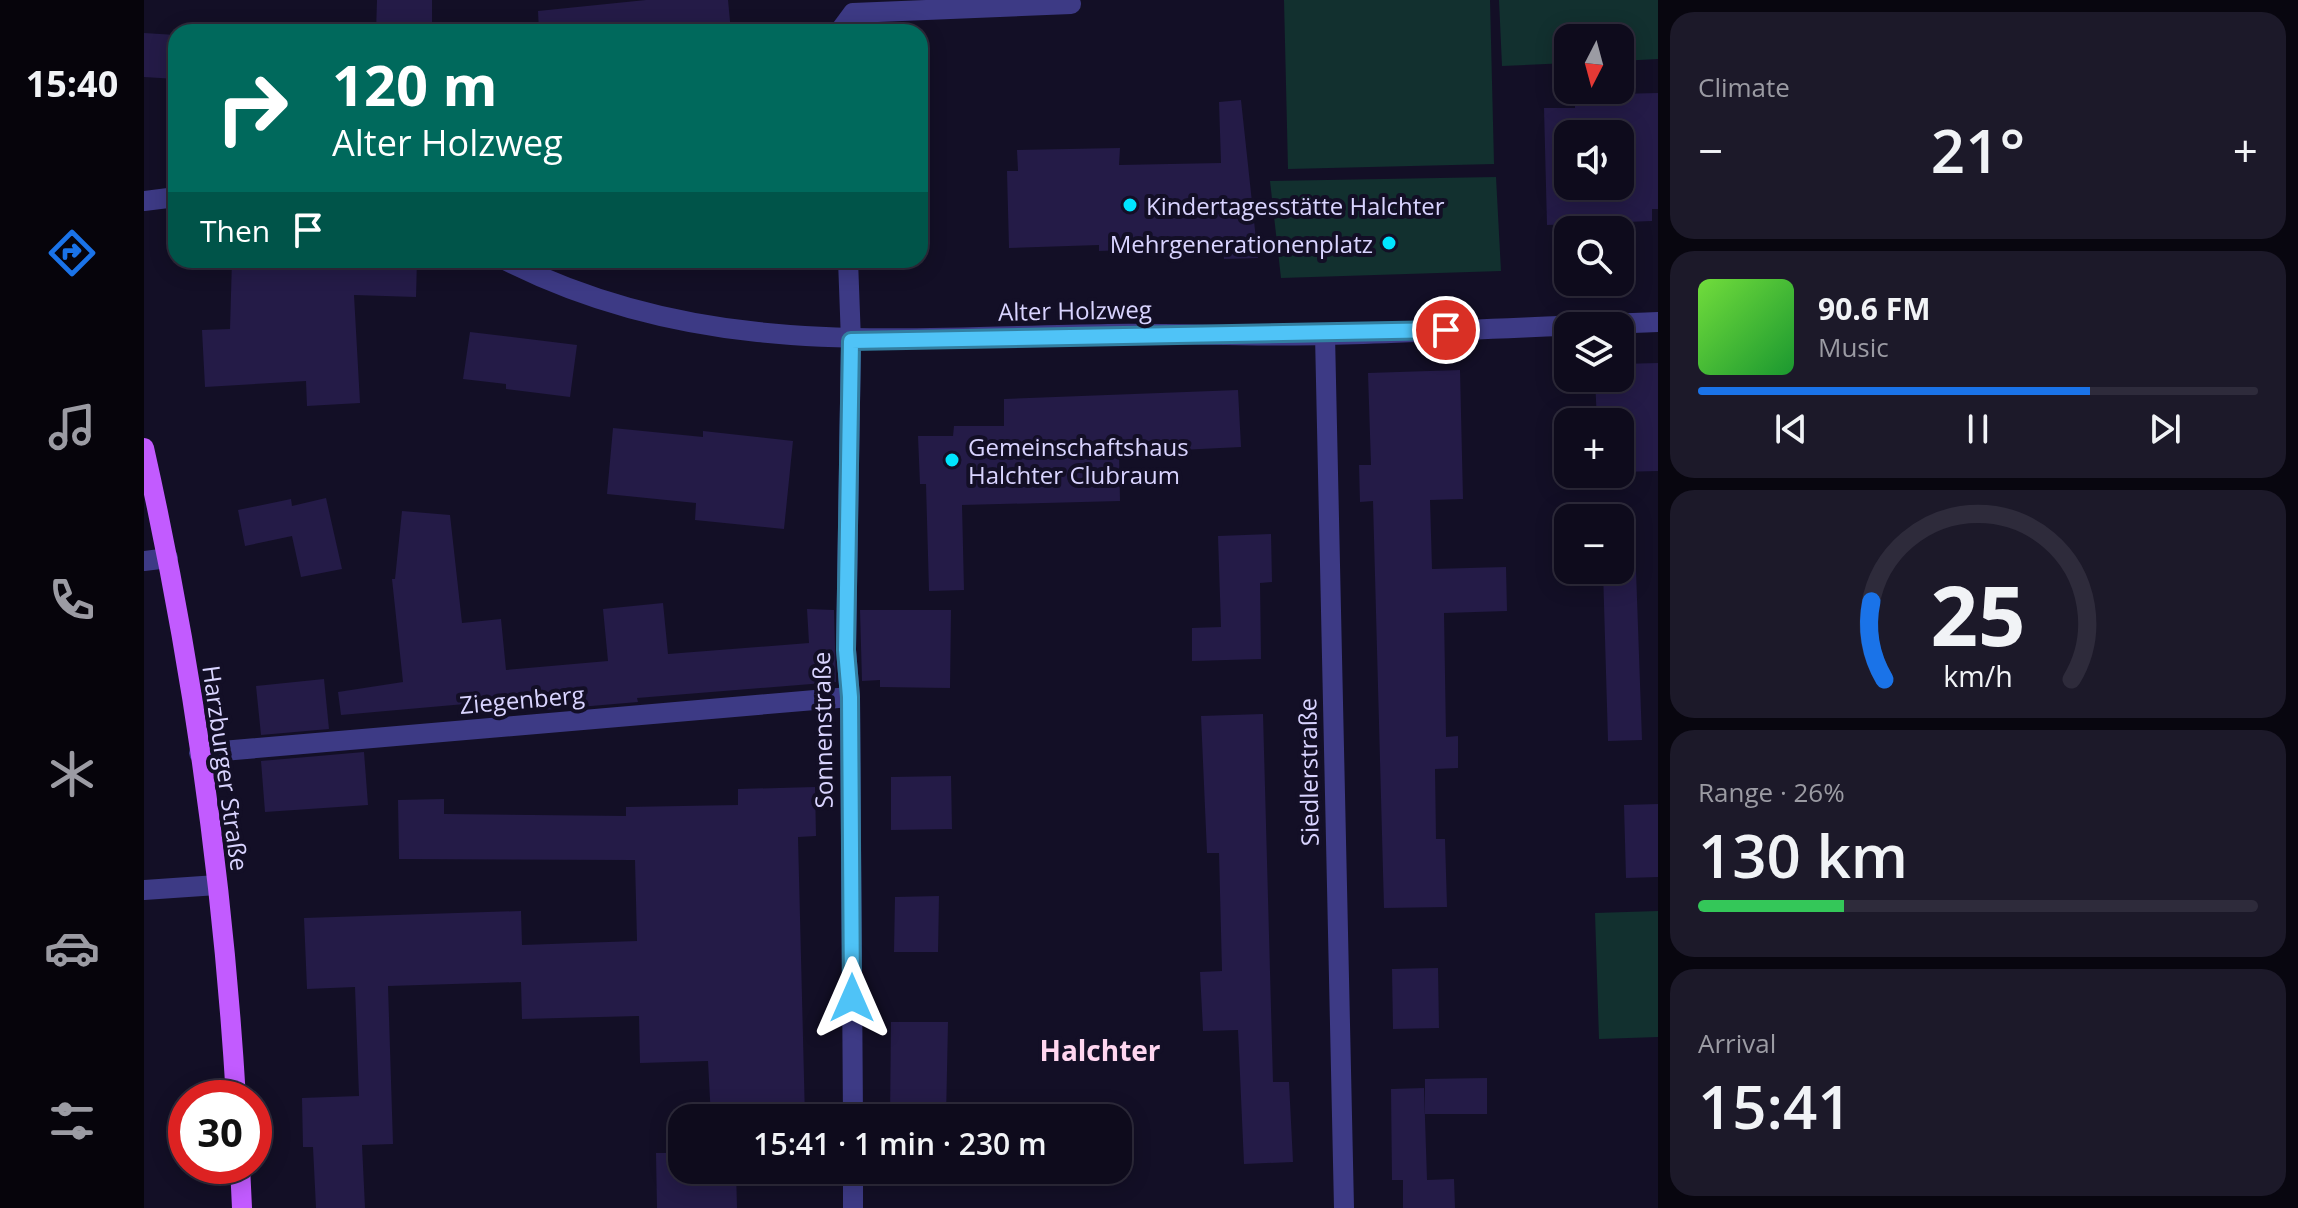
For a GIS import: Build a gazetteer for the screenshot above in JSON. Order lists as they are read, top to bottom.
{
  "streets": {
    "main road": ["Harzburger Straße"],
    "street": [
      "Alter Holzweg",
      "Ziegenberg",
      "Sonnenstraße",
      "Siedlerstraße"
    ]
  },
  "crossings": [
    ["Alter Holzweg", "Sonnenstraße"],
    ["Alter Holzweg", "Siedlerstraße"],
    ["Ziegenberg", "Sonnenstraße"],
    ["Ziegenberg", "Harzburger Straße"]
  ],
  "districts": ["Halchter"],
  "places": ["Kindertagesstätte Halchter", "Mehrgenerationenplatz", "Gemeinschaftshaus Halchter Clubraum"],
  "north": "bottom",
  "page": {
    "tabs": "15:40",
    "tile": [
      "Climate",
      ["Range · 26%", "130 km"],
      ["Arrival", "15:41"]
    ],
    "map_buttons": ["+", "−"],
    "turn": ["120 m", "Alter Holzweg"],
    "heat": ["−", "21°", "+"],
    "then": "Then",
    "song": ["90.6 FM", "Music"],
    "limit": "30",
    "trip": "15:41 · 1 min · 230 m",
    "gauge": ["25", "km/h"]
  }
}
